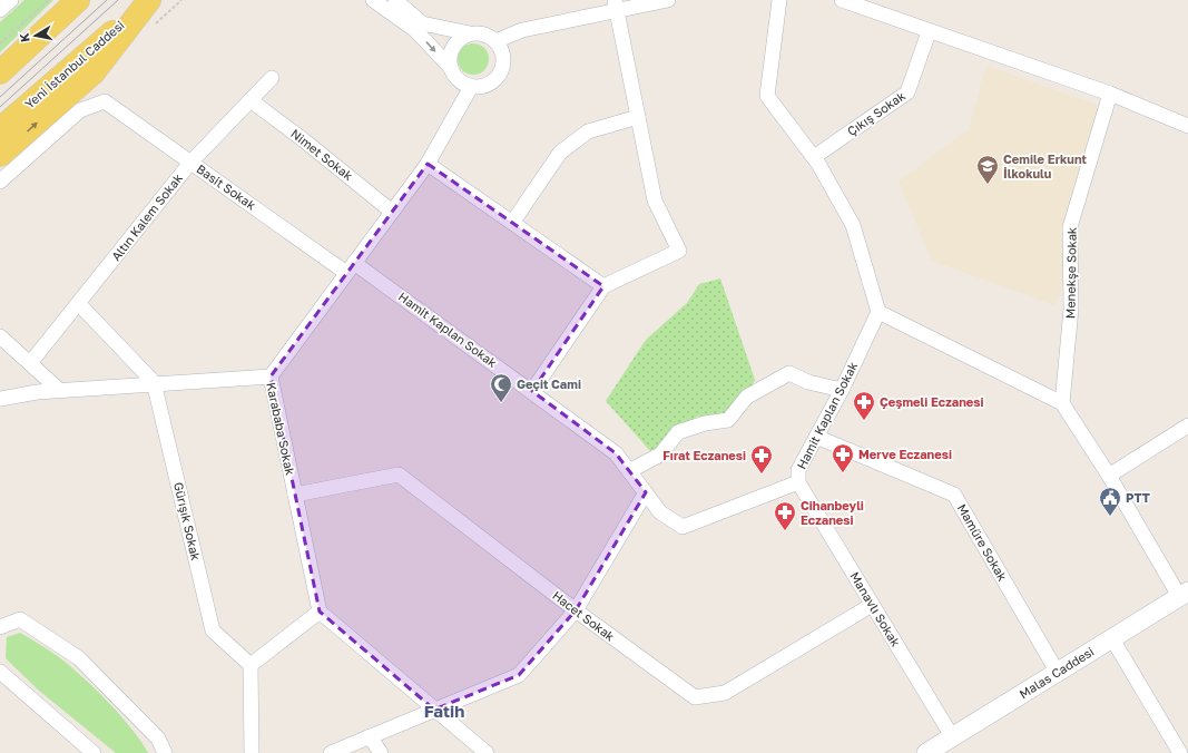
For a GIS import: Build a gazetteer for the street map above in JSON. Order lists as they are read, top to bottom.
{
  "streets": {
    "main road": ["Yeni İstanbul Caddesi"],
    "street": [
      "Çıkış Sokak",
      "Nimet Sokak",
      "Basit Sokak",
      "Altın Kalem Sokak",
      "Menekşe Sokak",
      "Hamit Kaplan Sokak",
      "Karababa Sokak",
      "Gürışık Sokak",
      "Mamüre Sokak",
      "Manavlı Sokak",
      "Hacet Sokak",
      "Malas Caddesi"
    ]
  },
  "crossings": [
    ["Nimet Sokak", "Altın Kalem Sokak"],
    ["Nimet Sokak", "Karababa Sokak"],
    ["Basit Sokak", "Altın Kalem Sokak"],
    ["Basit Sokak", "Hamit Kaplan Sokak"],
    ["Basit Sokak", "Karababa Sokak"],
    ["Hamit Kaplan Sokak", "Karababa Sokak"],
    ["Hamit Kaplan Sokak", "Mamüre Sokak"],
    ["Hamit Kaplan Sokak", "Manavlı Sokak"],
    ["Karababa Sokak", "Hacet Sokak"],
    ["Mamüre Sokak", "Malas Caddesi"],
    ["Manavlı Sokak", "Hacet Sokak"],
    ["Manavlı Sokak", "Malas Caddesi"]
  ],
  "districts": ["Fatih"],
  "places": {
    "school or university": ["Cemile Erkunt İlkokulu"],
    "mosque": ["Geçit Cami"],
    "pharmacy": [
      "Çeşmeli Eczanesi",
      "Merve Eczanesi",
      "Fırat Eczanesi",
      "Cihanbeyli Eczanesi"
    ],
    "public building": ["PTT"]
  },
  "north": "left"
}
